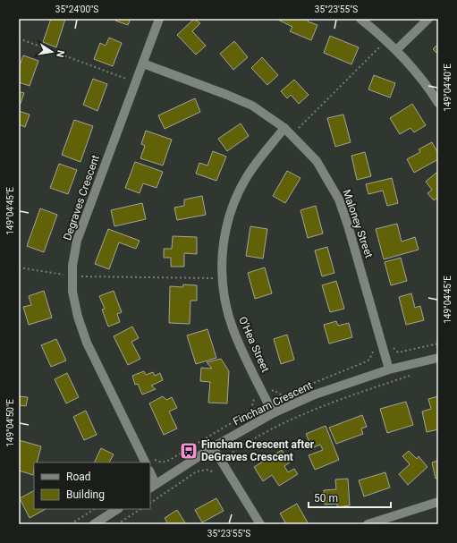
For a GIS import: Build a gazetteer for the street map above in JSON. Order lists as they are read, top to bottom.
{
  "streets": {
    "street": [
      "Degraves Crescent",
      "Maloney Street",
      "O'Hea Street",
      "Fincham Crescent"
    ]
  },
  "crossings": [
    ["Degraves Crescent", "Maloney Street"],
    ["Maloney Street", "O'Hea Street"],
    ["Maloney Street", "Fincham Crescent"],
    ["O'Hea Street", "Fincham Crescent"]
  ],
  "places": {
    "bus stop": ["Fincham Crescent after DeGraves Crescent"]
  },
  "legend": ["Road", "Building"],
  "scale_bar": "50 m",
  "north": "right",
  "coordinates": [
    "35°24'00\"S",
    "35°23'55\"S",
    "149°04'40\"E",
    "149°04'45\"E",
    "149°04'50\"E"
  ]
}
